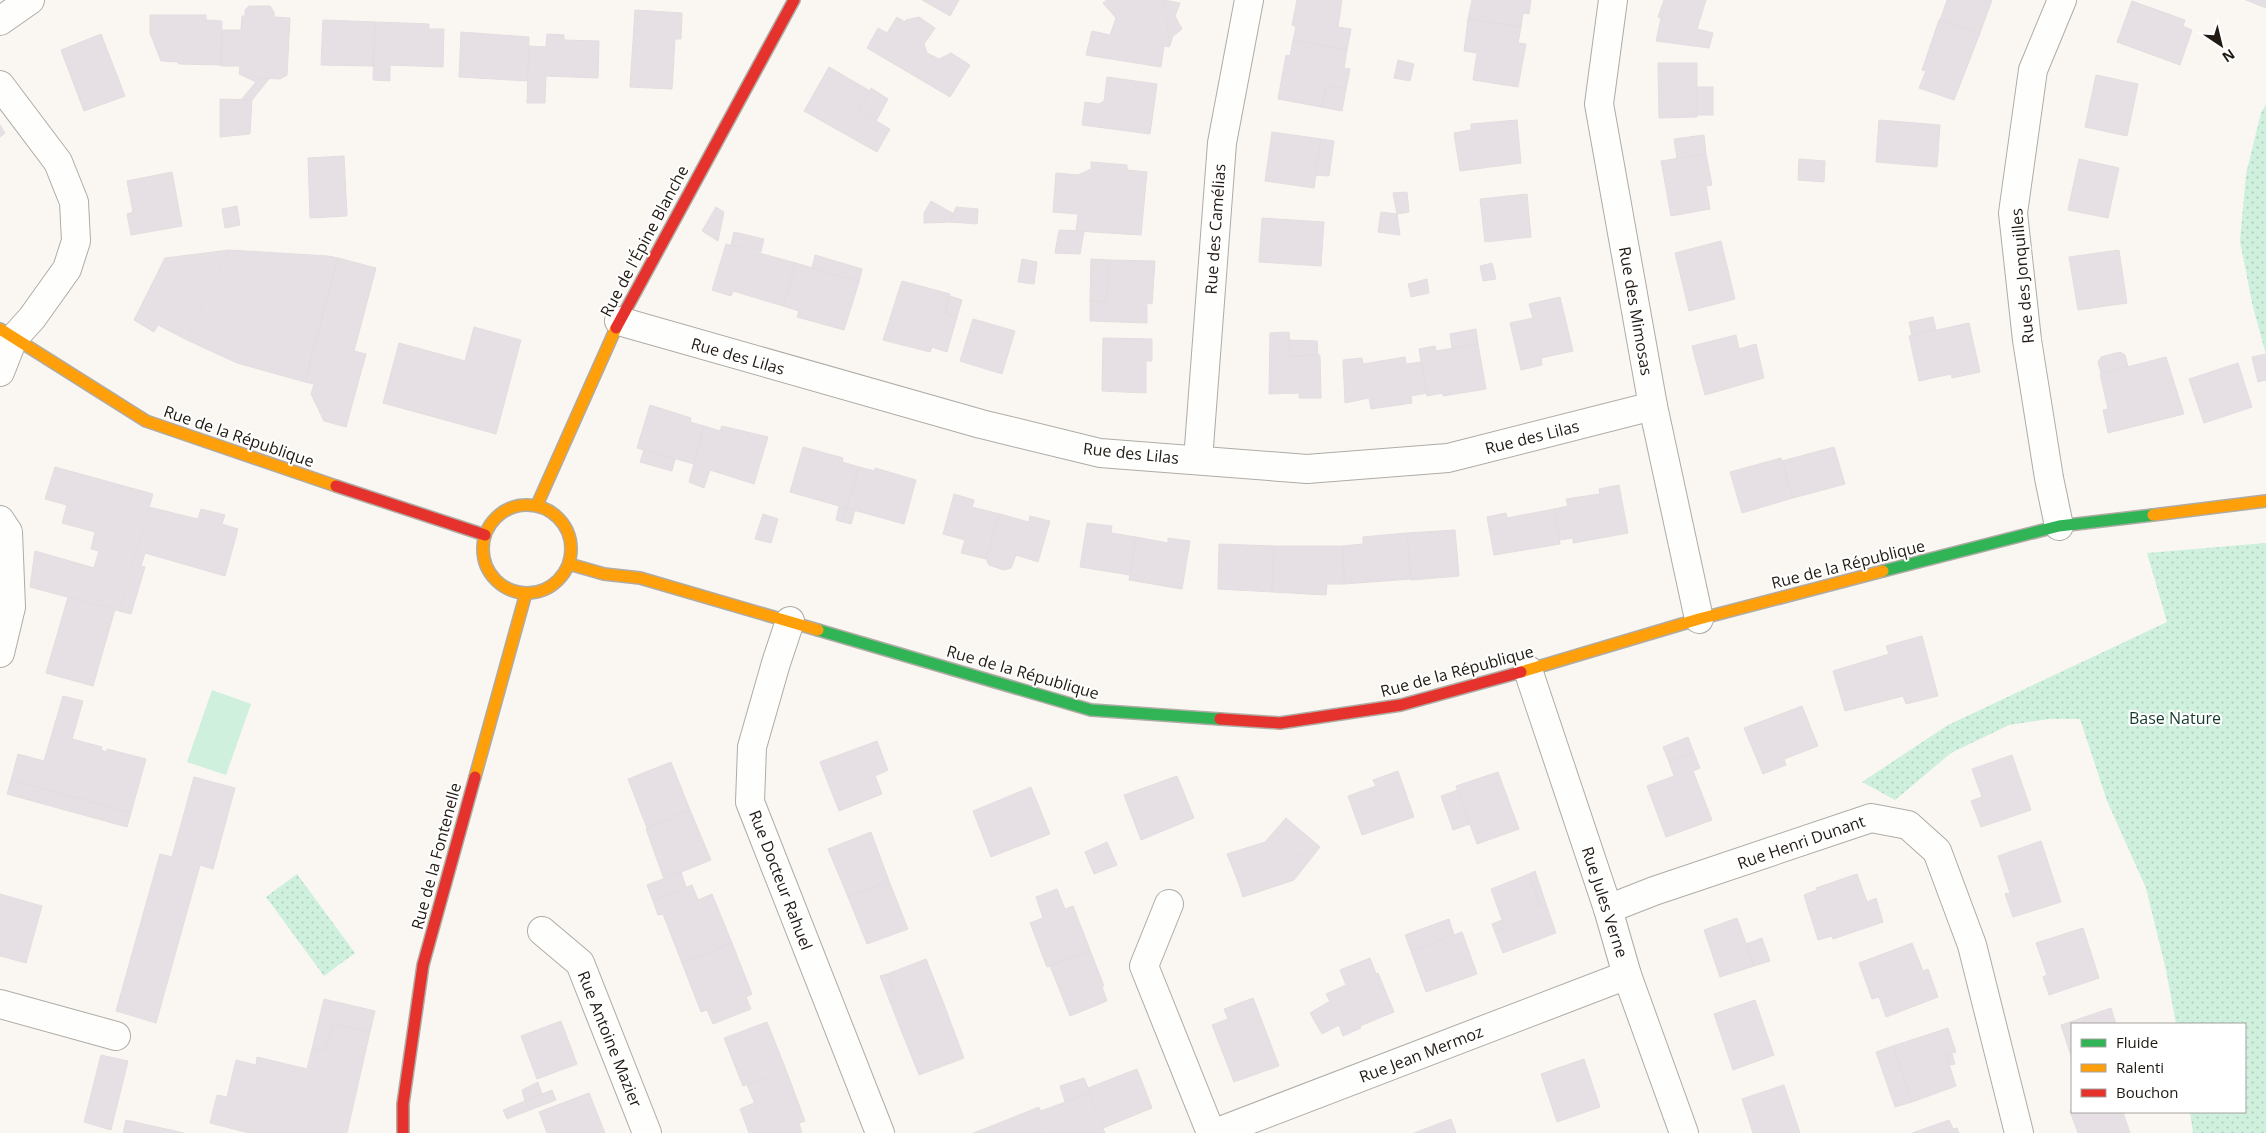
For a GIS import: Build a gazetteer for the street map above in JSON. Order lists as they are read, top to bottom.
{
  "streets": {
    "main road": ["Rue de l'Épine Blanche", "Rue de la République", "Rue de la Fontenelle"],
    "street": [
      "Rue des Camélias",
      "Rue des Jonquilles",
      "Rue des Mimosas",
      "Rue des Lilas",
      "Rue Henri Dunant",
      "Rue Docteur Rahuel",
      "Rue Jules Verne",
      "Rue Antoine Mazier",
      "Rue Jean Mermoz"
    ]
  },
  "crossings": [
    ["Rue des Camélias", "Rue des Lilas"],
    ["Rue de l'Épine Blanche", "Rue des Lilas"],
    ["Rue de l'Épine Blanche", "Rue de la République"],
    ["Rue de l'Épine Blanche", "Rue de la Fontenelle"],
    ["Rue des Jonquilles", "Rue de la République"],
    ["Rue des Mimosas", "Rue des Lilas"],
    ["Rue des Mimosas", "Rue de la République"],
    ["Rue de la République", "Rue de la Fontenelle"],
    ["Rue de la République", "Rue Docteur Rahuel"],
    ["Rue de la République", "Rue Jules Verne"],
    ["Rue Henri Dunant", "Rue Jules Verne"],
    ["Rue Jules Verne", "Rue Jean Mermoz"]
  ],
  "parks": ["Base Nature"],
  "legend": ["Fluide", "Ralenti", "Bouchon"],
  "north": "bottom right"
}
